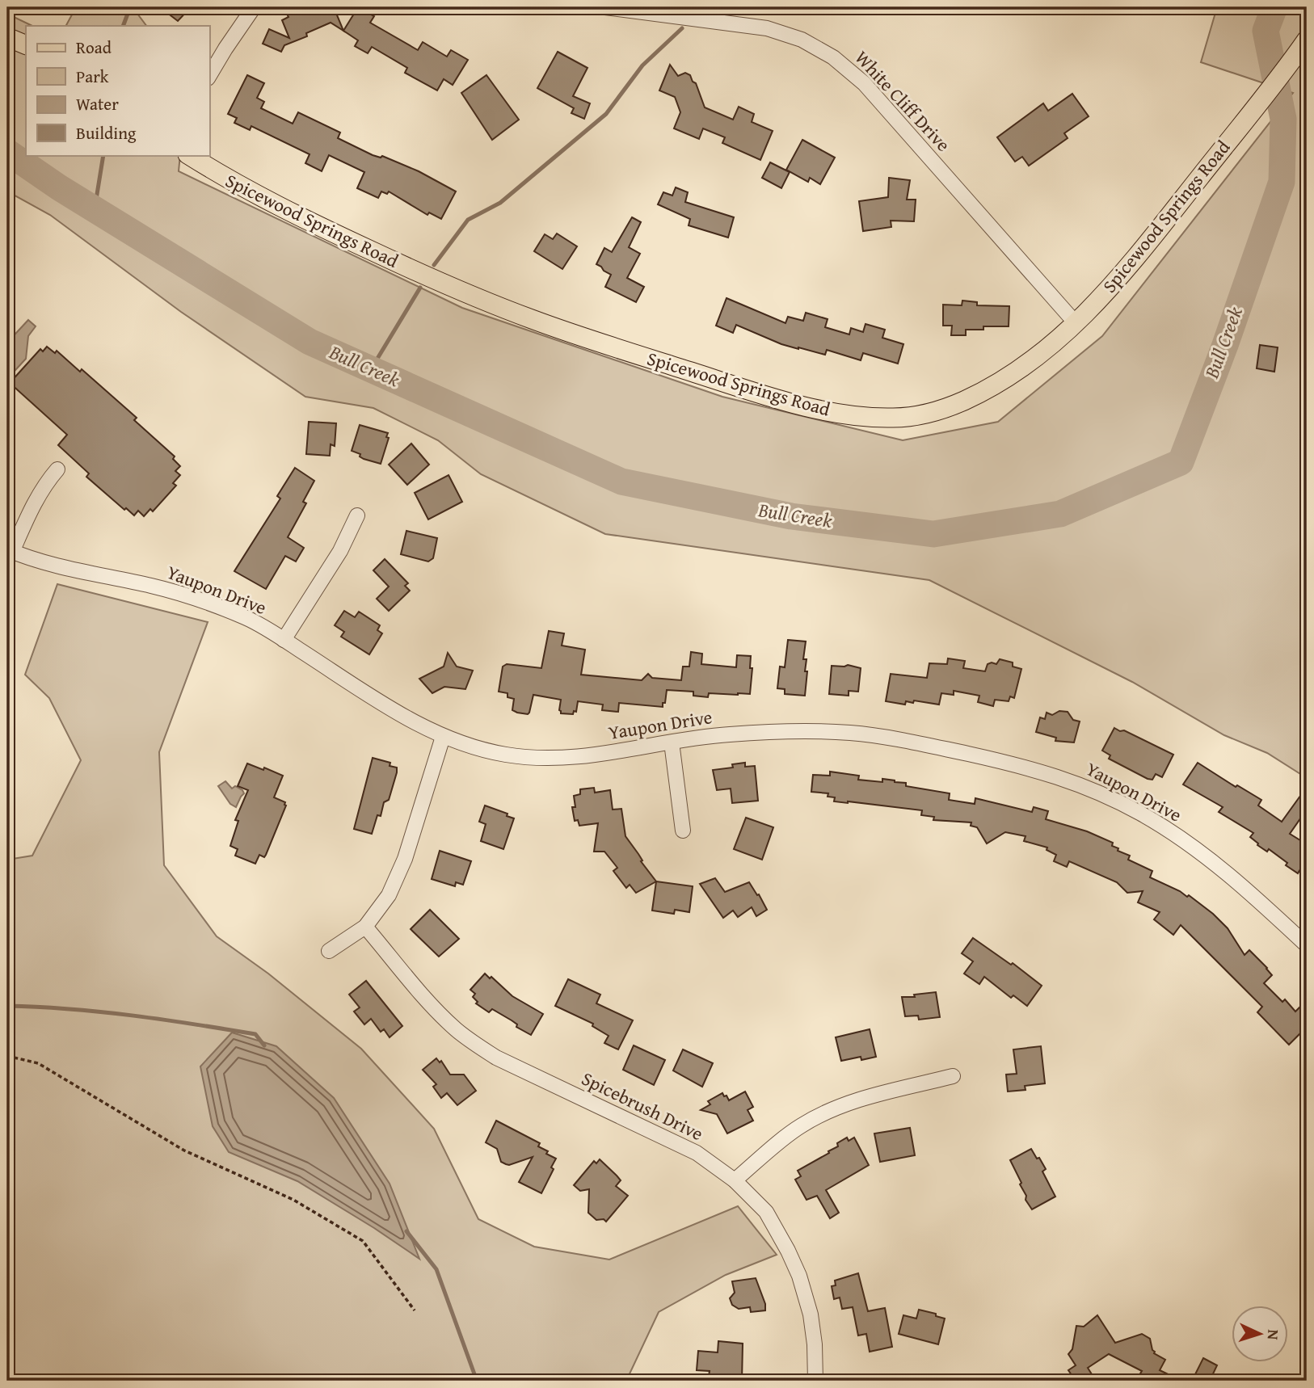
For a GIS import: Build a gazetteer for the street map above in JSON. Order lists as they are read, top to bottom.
{
  "streets": {
    "main road": ["Spicewood Springs Road"],
    "street": ["White Cliff Drive", "Yaupon Drive", "Spicebrush Drive"]
  },
  "crossings": [
    ["White Cliff Drive", "Spicewood Springs Road"]
  ],
  "water": ["Bull Creek"],
  "legend": [
    "Road",
    "Park",
    "Water",
    "Building"
  ],
  "north": "right"
}
